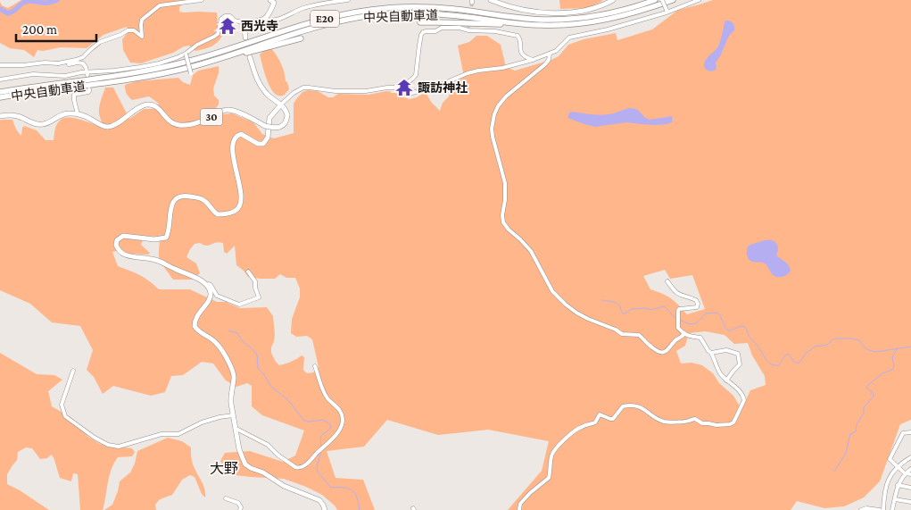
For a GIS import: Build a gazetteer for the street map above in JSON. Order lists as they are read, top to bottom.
{
  "streets": {
    "highway": ["中央自動車道", "E20"],
    "main road": ["30"]
  },
  "districts": ["大野"],
  "places": {
    "temple": ["西光寺", "諏訪神社"]
  },
  "scale_bar": "200 m"
}
